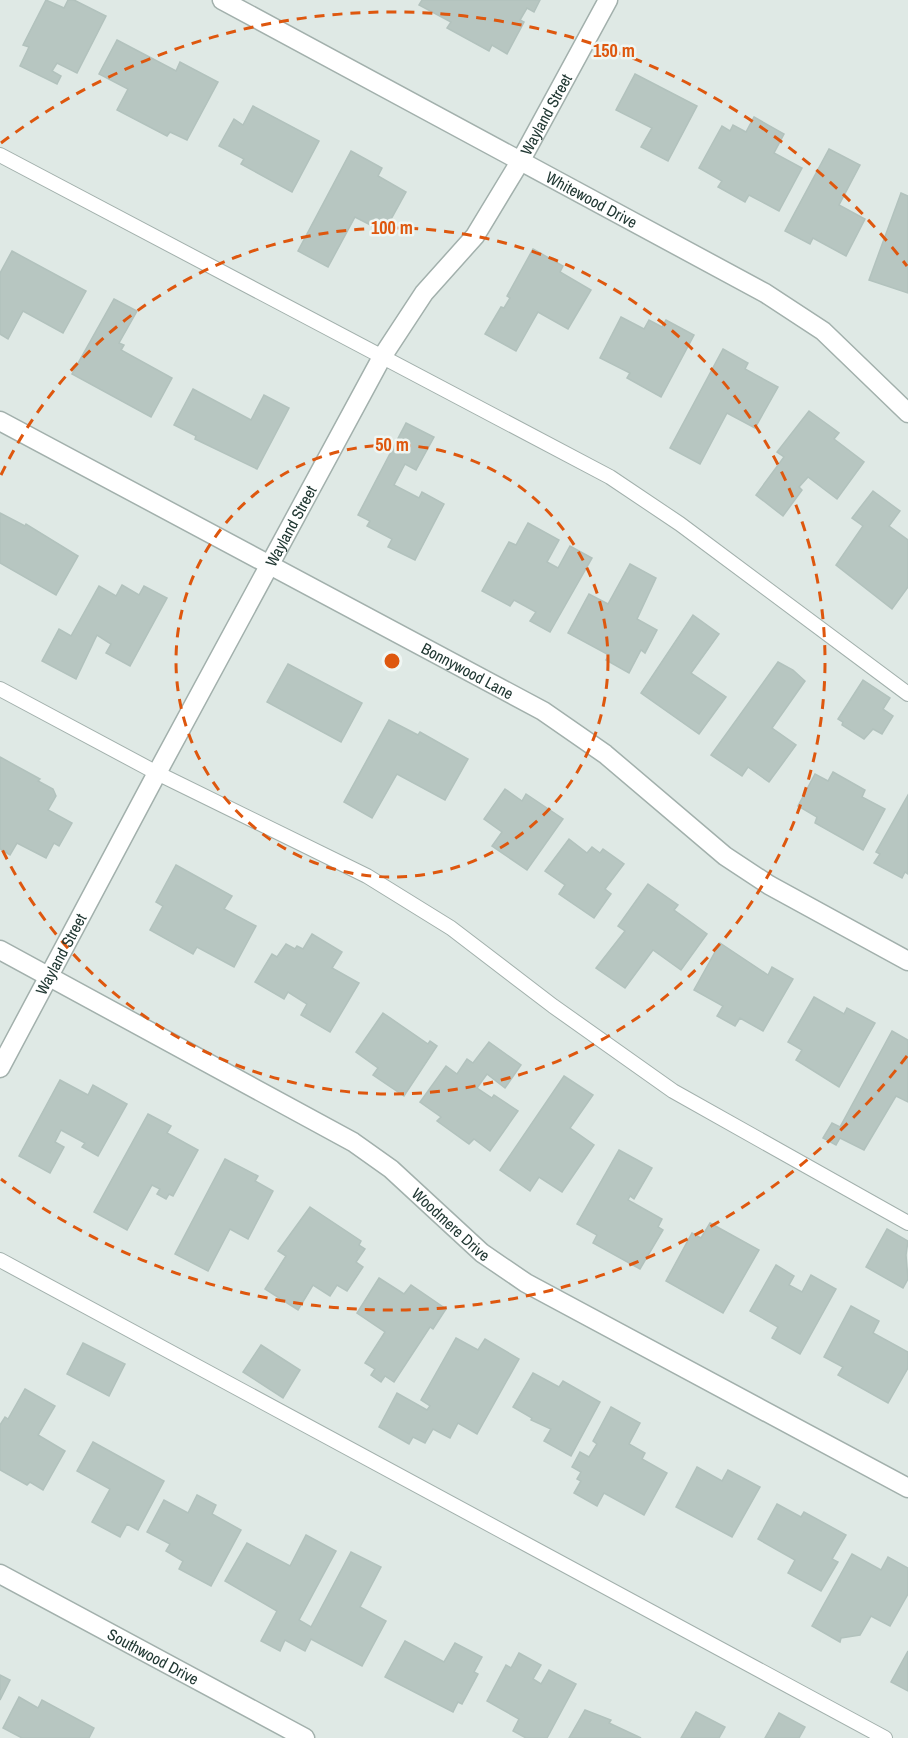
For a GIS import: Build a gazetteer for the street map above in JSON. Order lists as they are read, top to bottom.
{
  "streets": {
    "street": [
      "Wayland Street",
      "Whitewood Drive",
      "Bonnywood Lane",
      "Woodmere Drive",
      "Southwood Drive"
    ]
  },
  "crossings": [
    ["Wayland Street", "Whitewood Drive"],
    ["Wayland Street", "Bonnywood Lane"],
    ["Wayland Street", "Woodmere Drive"]
  ],
  "rings": ["150 m", "100 m", "50 m"]
}
